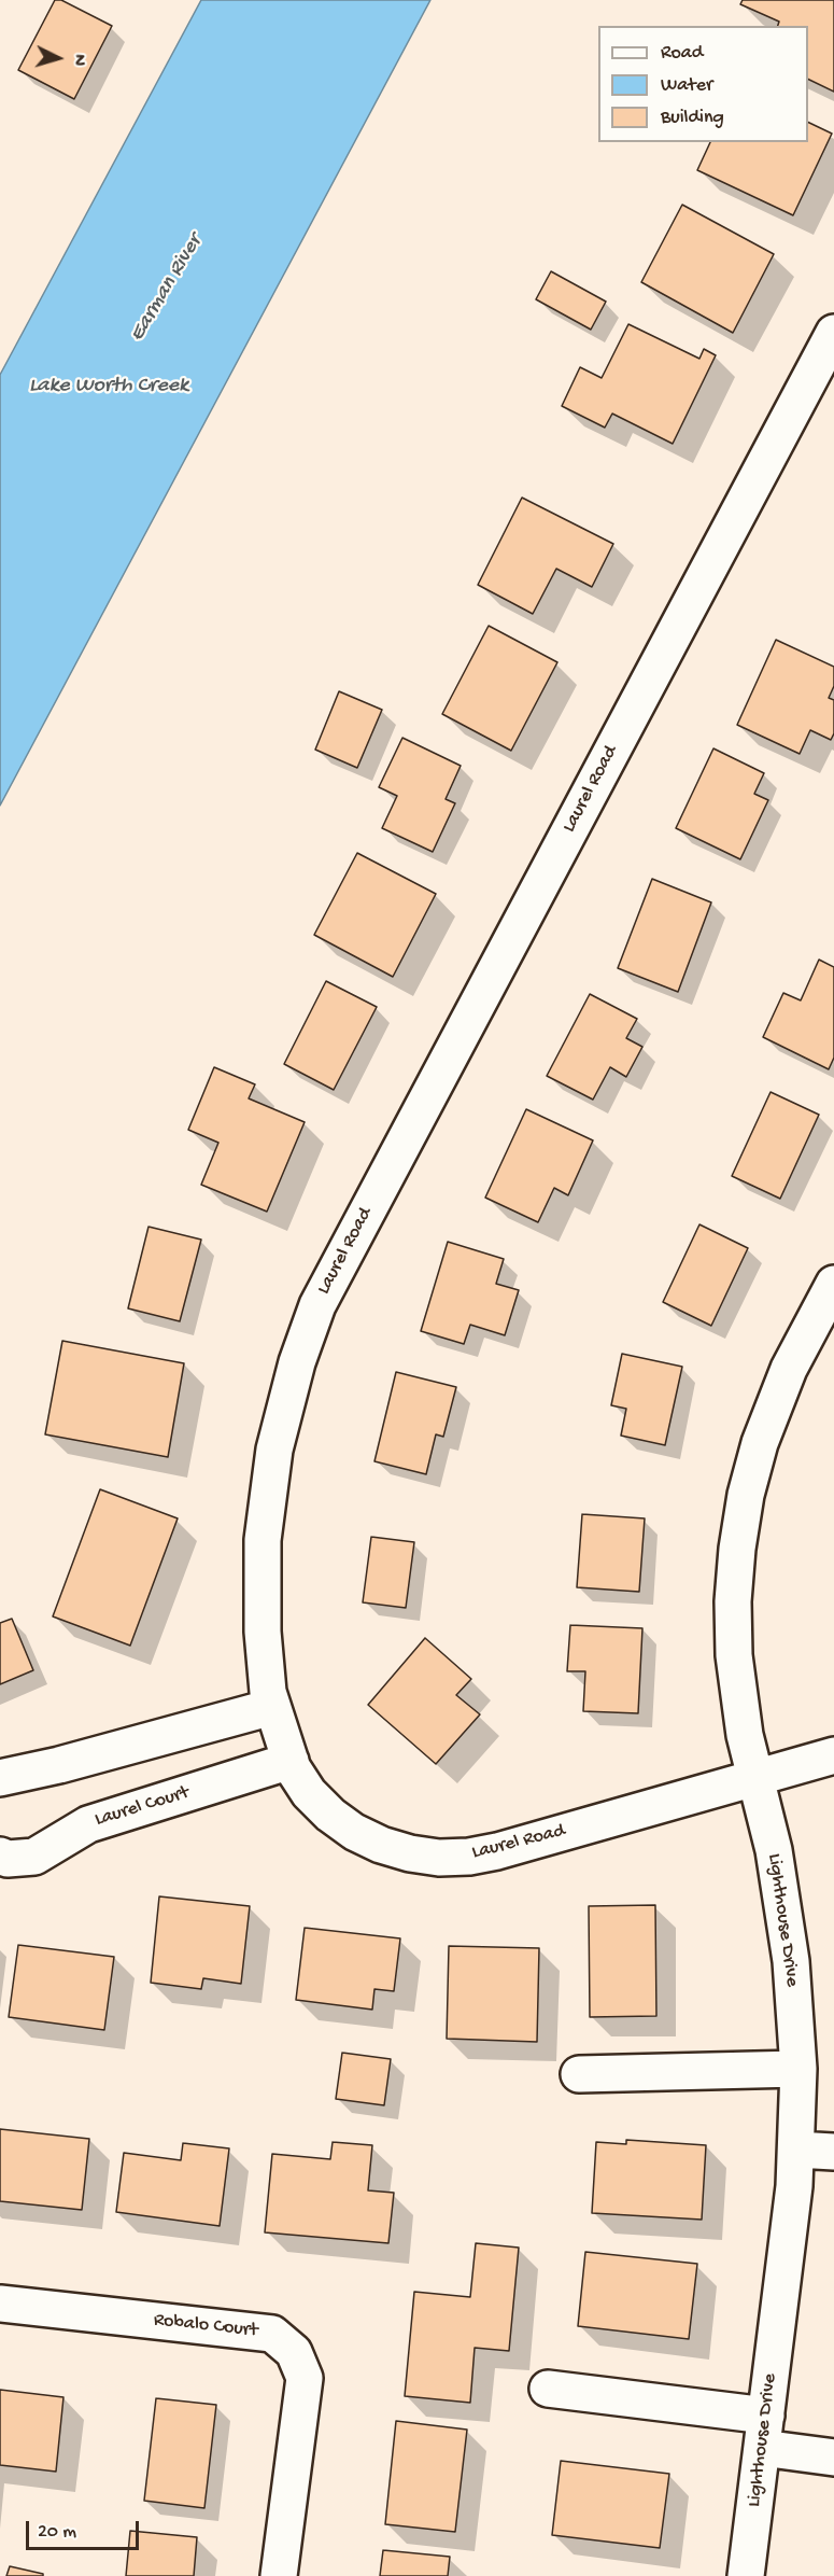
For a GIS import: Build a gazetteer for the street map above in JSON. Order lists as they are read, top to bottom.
{
  "streets": {
    "street": [
      "Laurel Road",
      "Laurel Court",
      "Lighthouse Drive",
      "Robalo Court"
    ]
  },
  "crossings": [
    ["Laurel Road", "Laurel Court"],
    ["Laurel Road", "Lighthouse Drive"]
  ],
  "water": ["Earman River", "Lake Worth Creek"],
  "legend": ["Road", "Water", "Building"],
  "scale_bar": "20 m",
  "north": "right"
}
